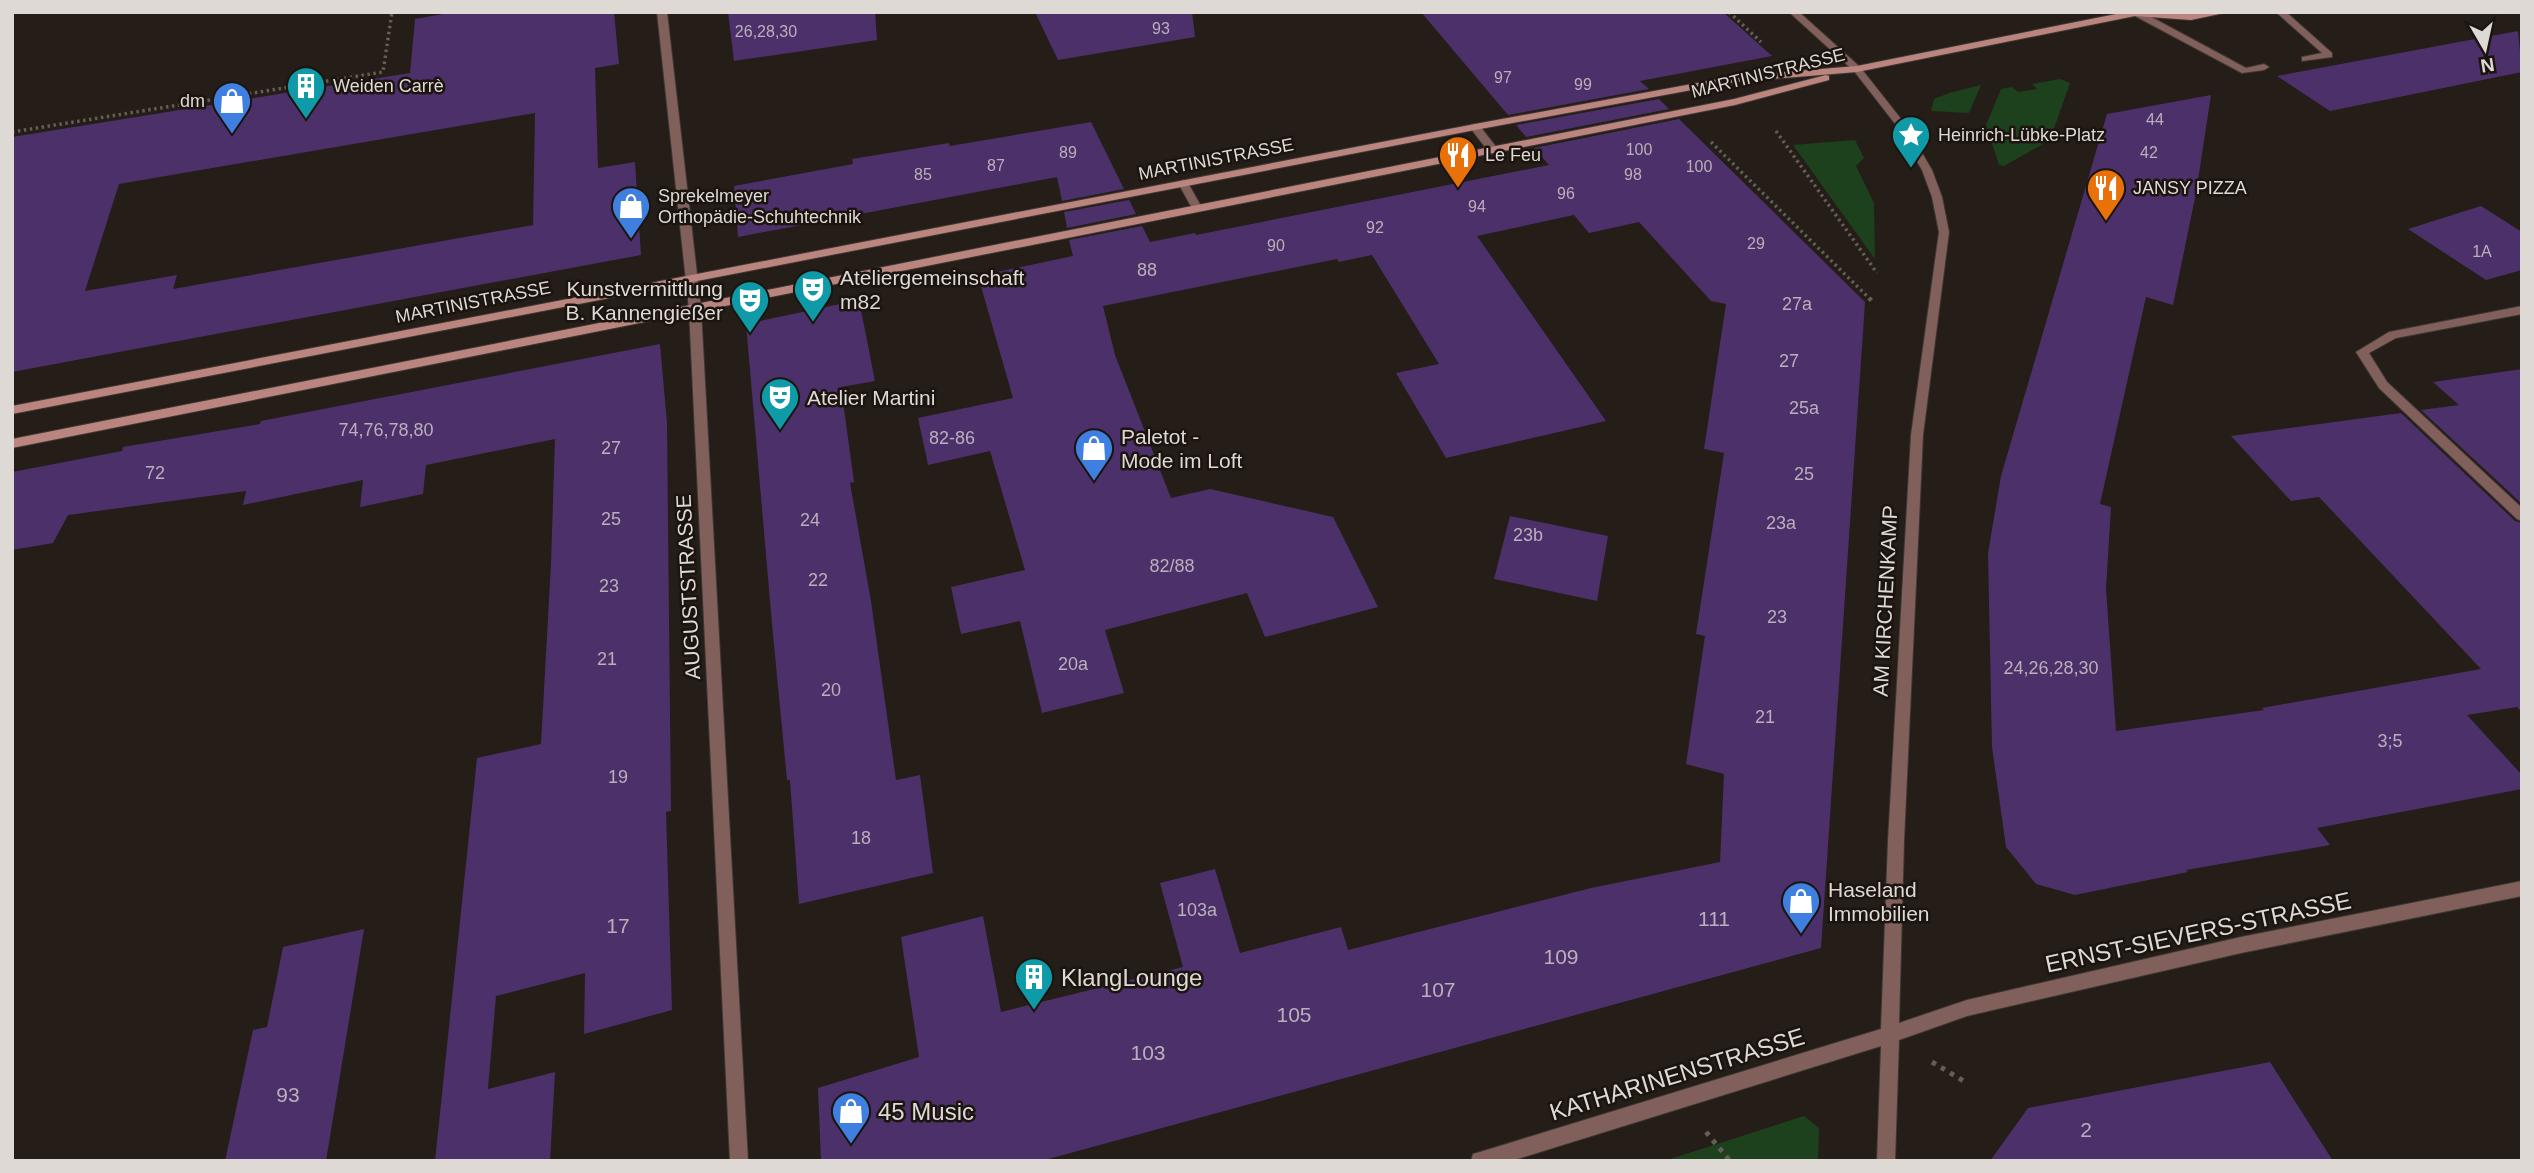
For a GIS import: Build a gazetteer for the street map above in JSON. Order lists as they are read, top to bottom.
{
  "streets": {
    "main road": ["MARTINISTRASSE"],
    "street": [
      "AUGUSTSTRASSE",
      "AM KIRCHENKAMP",
      "ERNST-SIEVERS-STRASSE",
      "KATHARINENSTRASSE"
    ]
  },
  "crossings": [
    ["MARTINISTRASSE", "AUGUSTSTRASSE"],
    ["MARTINISTRASSE", "AM KIRCHENKAMP"],
    ["AM KIRCHENKAMP", "ERNST-SIEVERS-STRASSE"],
    ["AM KIRCHENKAMP", "KATHARINENSTRASSE"],
    ["ERNST-SIEVERS-STRASSE", "KATHARINENSTRASSE"]
  ],
  "places": {
    "building": ["Weiden Carrè", "KlangLounge"],
    "shop": [
      "dm",
      "Sprekelmeyer Orthopädie-Schuhtechnik",
      "Paletot - Mode im Loft",
      "Haseland Immobilien",
      "45 Music"
    ],
    "place": ["Heinrich-Lübke-Platz"],
    "restaurant": ["Le Feu", "JANSY PIZZA"],
    "theatre": ["Ateliergemeinschaft m82", "Kunstvermittlung B. Kannengießer", "Atelier Martini"]
  },
  "house_numbers": [
    "93",
    "26,28,30",
    "97",
    "99",
    "44",
    "100",
    "89",
    "42",
    "87",
    "100",
    "85",
    "98",
    "96",
    "94",
    "92",
    "29",
    "90",
    "1A",
    "88",
    "27a",
    "27",
    "25a",
    "74,76,78,80",
    "82-86",
    "27",
    "72",
    "25",
    "25",
    "24",
    "23a",
    "23b",
    "82/88",
    "22",
    "23",
    "23",
    "21",
    "20a",
    "24,26,28,30",
    "20",
    "21",
    "3;5",
    "19",
    "18",
    "103a",
    "111",
    "17",
    "109",
    "107",
    "105",
    "103",
    "93",
    "2"
  ],
  "north": "bottom"
}
